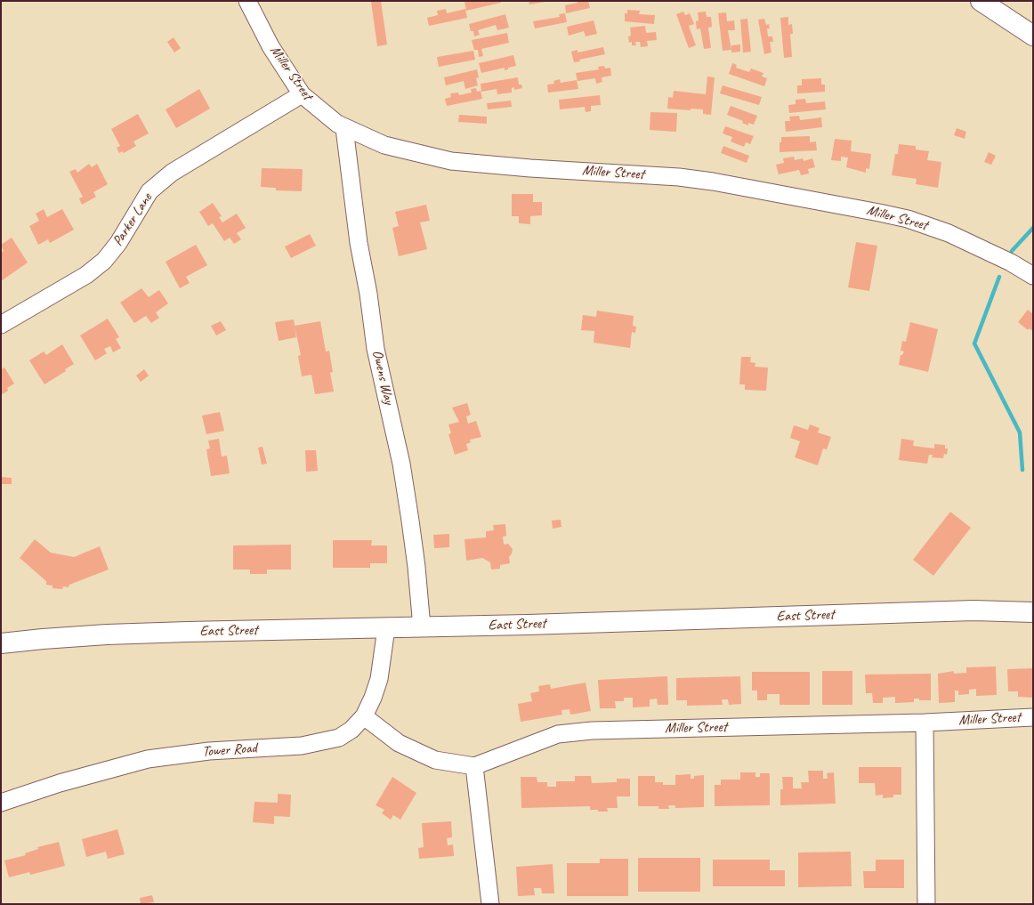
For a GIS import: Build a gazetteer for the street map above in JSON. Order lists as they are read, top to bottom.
{
  "streets": {
    "main road": ["East Street"],
    "street": [
      "Miller Street",
      "Parker Lane",
      "Owens Way",
      "Tower Road"
    ]
  },
  "crossings": [
    ["Miller Street", "Parker Lane"],
    ["Miller Street", "Owens Way"],
    ["Miller Street", "Tower Road"],
    ["Owens Way", "East Street"],
    ["East Street", "Tower Road"]
  ]
}
